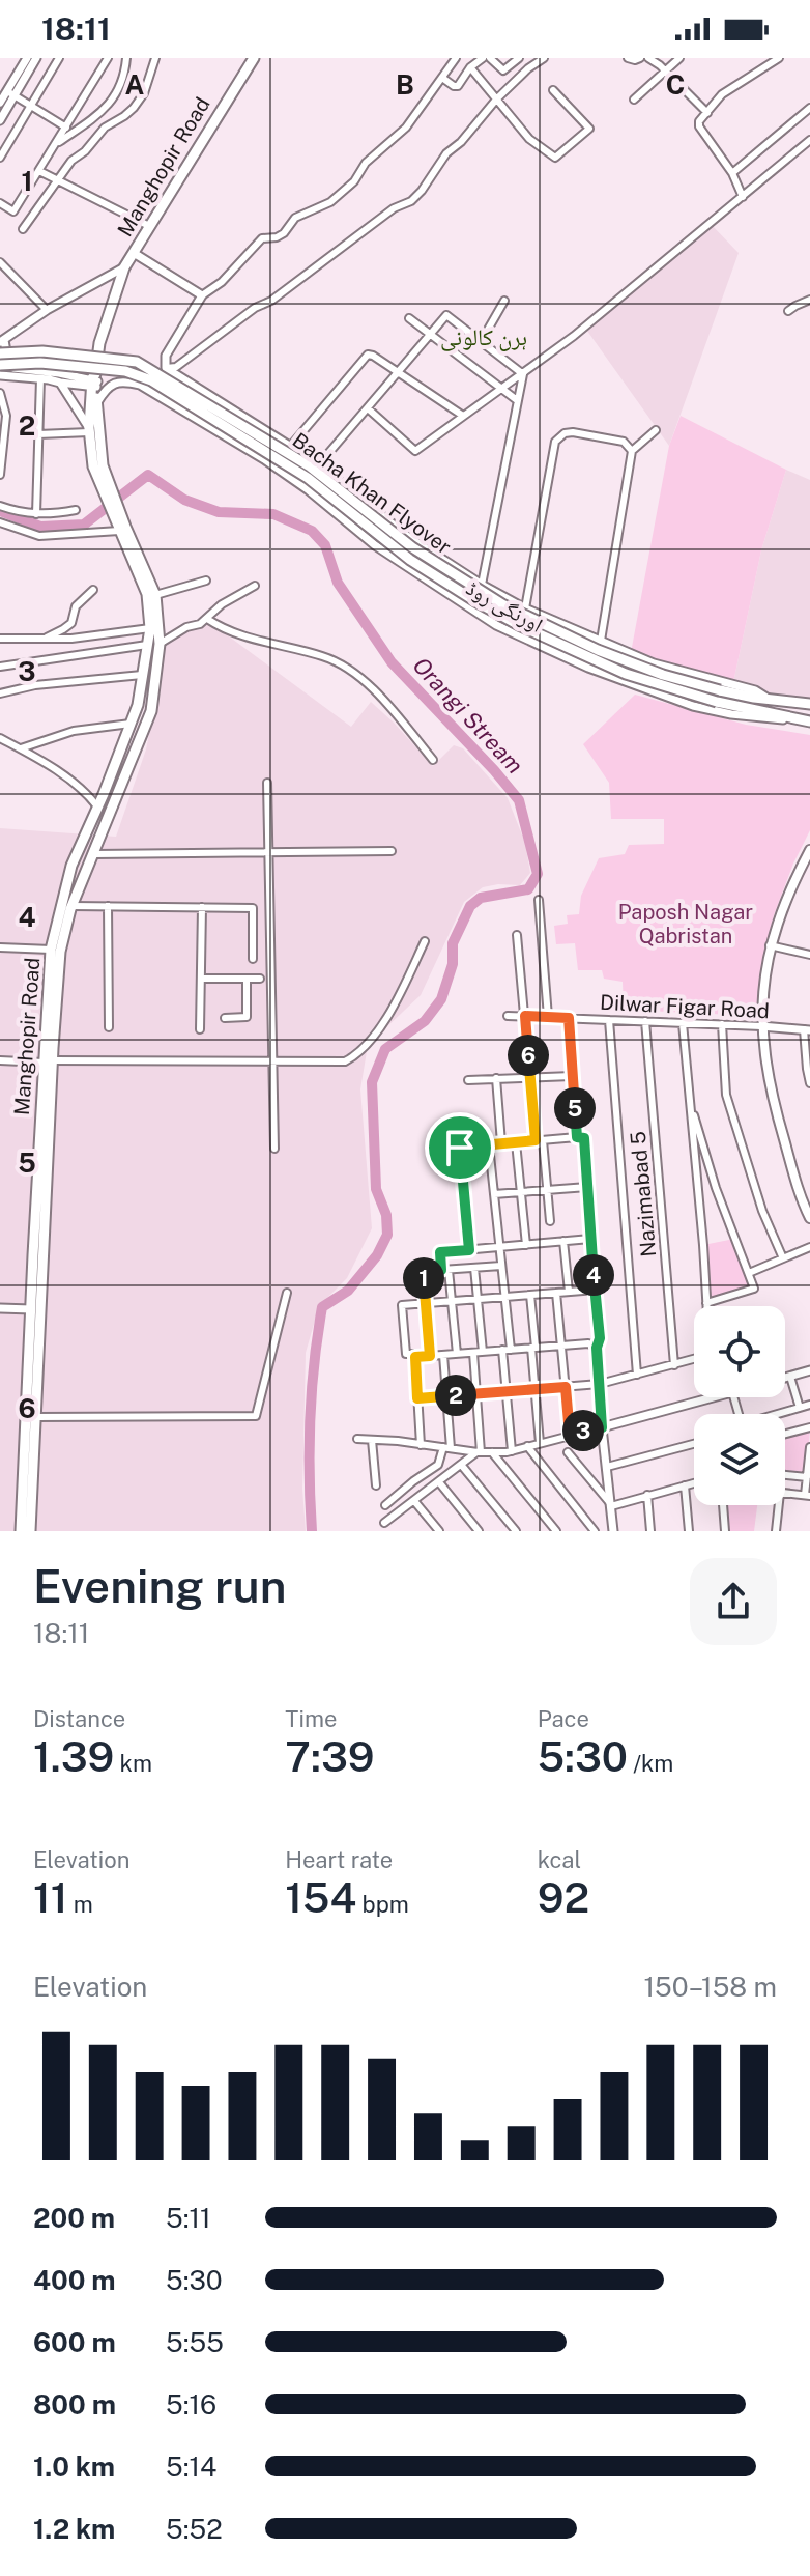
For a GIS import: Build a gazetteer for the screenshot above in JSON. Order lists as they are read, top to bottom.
{
  "streets": {
    "main road": ["Manghopir Road", "Bacha Khan Flyover"],
    "street": ["اورنگی روڈ", "Dilwar Figar Road", "Nazimabad 5"]
  },
  "crossings": [
    ["Manghopir Road", "اورنگی روڈ"],
    ["Bacha Khan Flyover", "اورنگی روڈ"],
    ["Dilwar Figar Road", "Nazimabad 5"]
  ],
  "districts": ["ہرن کالونی"],
  "water": ["Orangi Stream"],
  "parks": ["Paposh Nagar Qabristan"],
  "page": {
    "status": "18:11",
    "pins": [
      "6",
      "5",
      "4",
      "1",
      "2",
      "3"
    ],
    "heading": ["Evening run", "18:11"],
    "stats": [
      ["Distance", "1.39 km"],
      ["Time", "7:39"],
      ["Pace", "5:30 /km"],
      ["Elevation", "11 m"],
      ["Heart rate", "154 bpm"],
      ["kcal", "92"]
    ],
    "chart": ["Elevation", "150–158 m"],
    "list": [
      {
        "name": "200 m",
        "note": "5:11"
      },
      {
        "name": "400 m",
        "note": "5:30"
      },
      {
        "name": "600 m",
        "note": "5:55"
      },
      {
        "name": "800 m",
        "note": "5:16"
      },
      {
        "name": "1.0 km",
        "note": "5:14"
      },
      {
        "name": "1.2 km",
        "note": "5:52"
      }
    ]
  },
  "grid": {
    "columns": ["A", "B", "C"],
    "rows": [
      "1",
      "2",
      "3",
      "4",
      "5",
      "6"
    ]
  }
}
